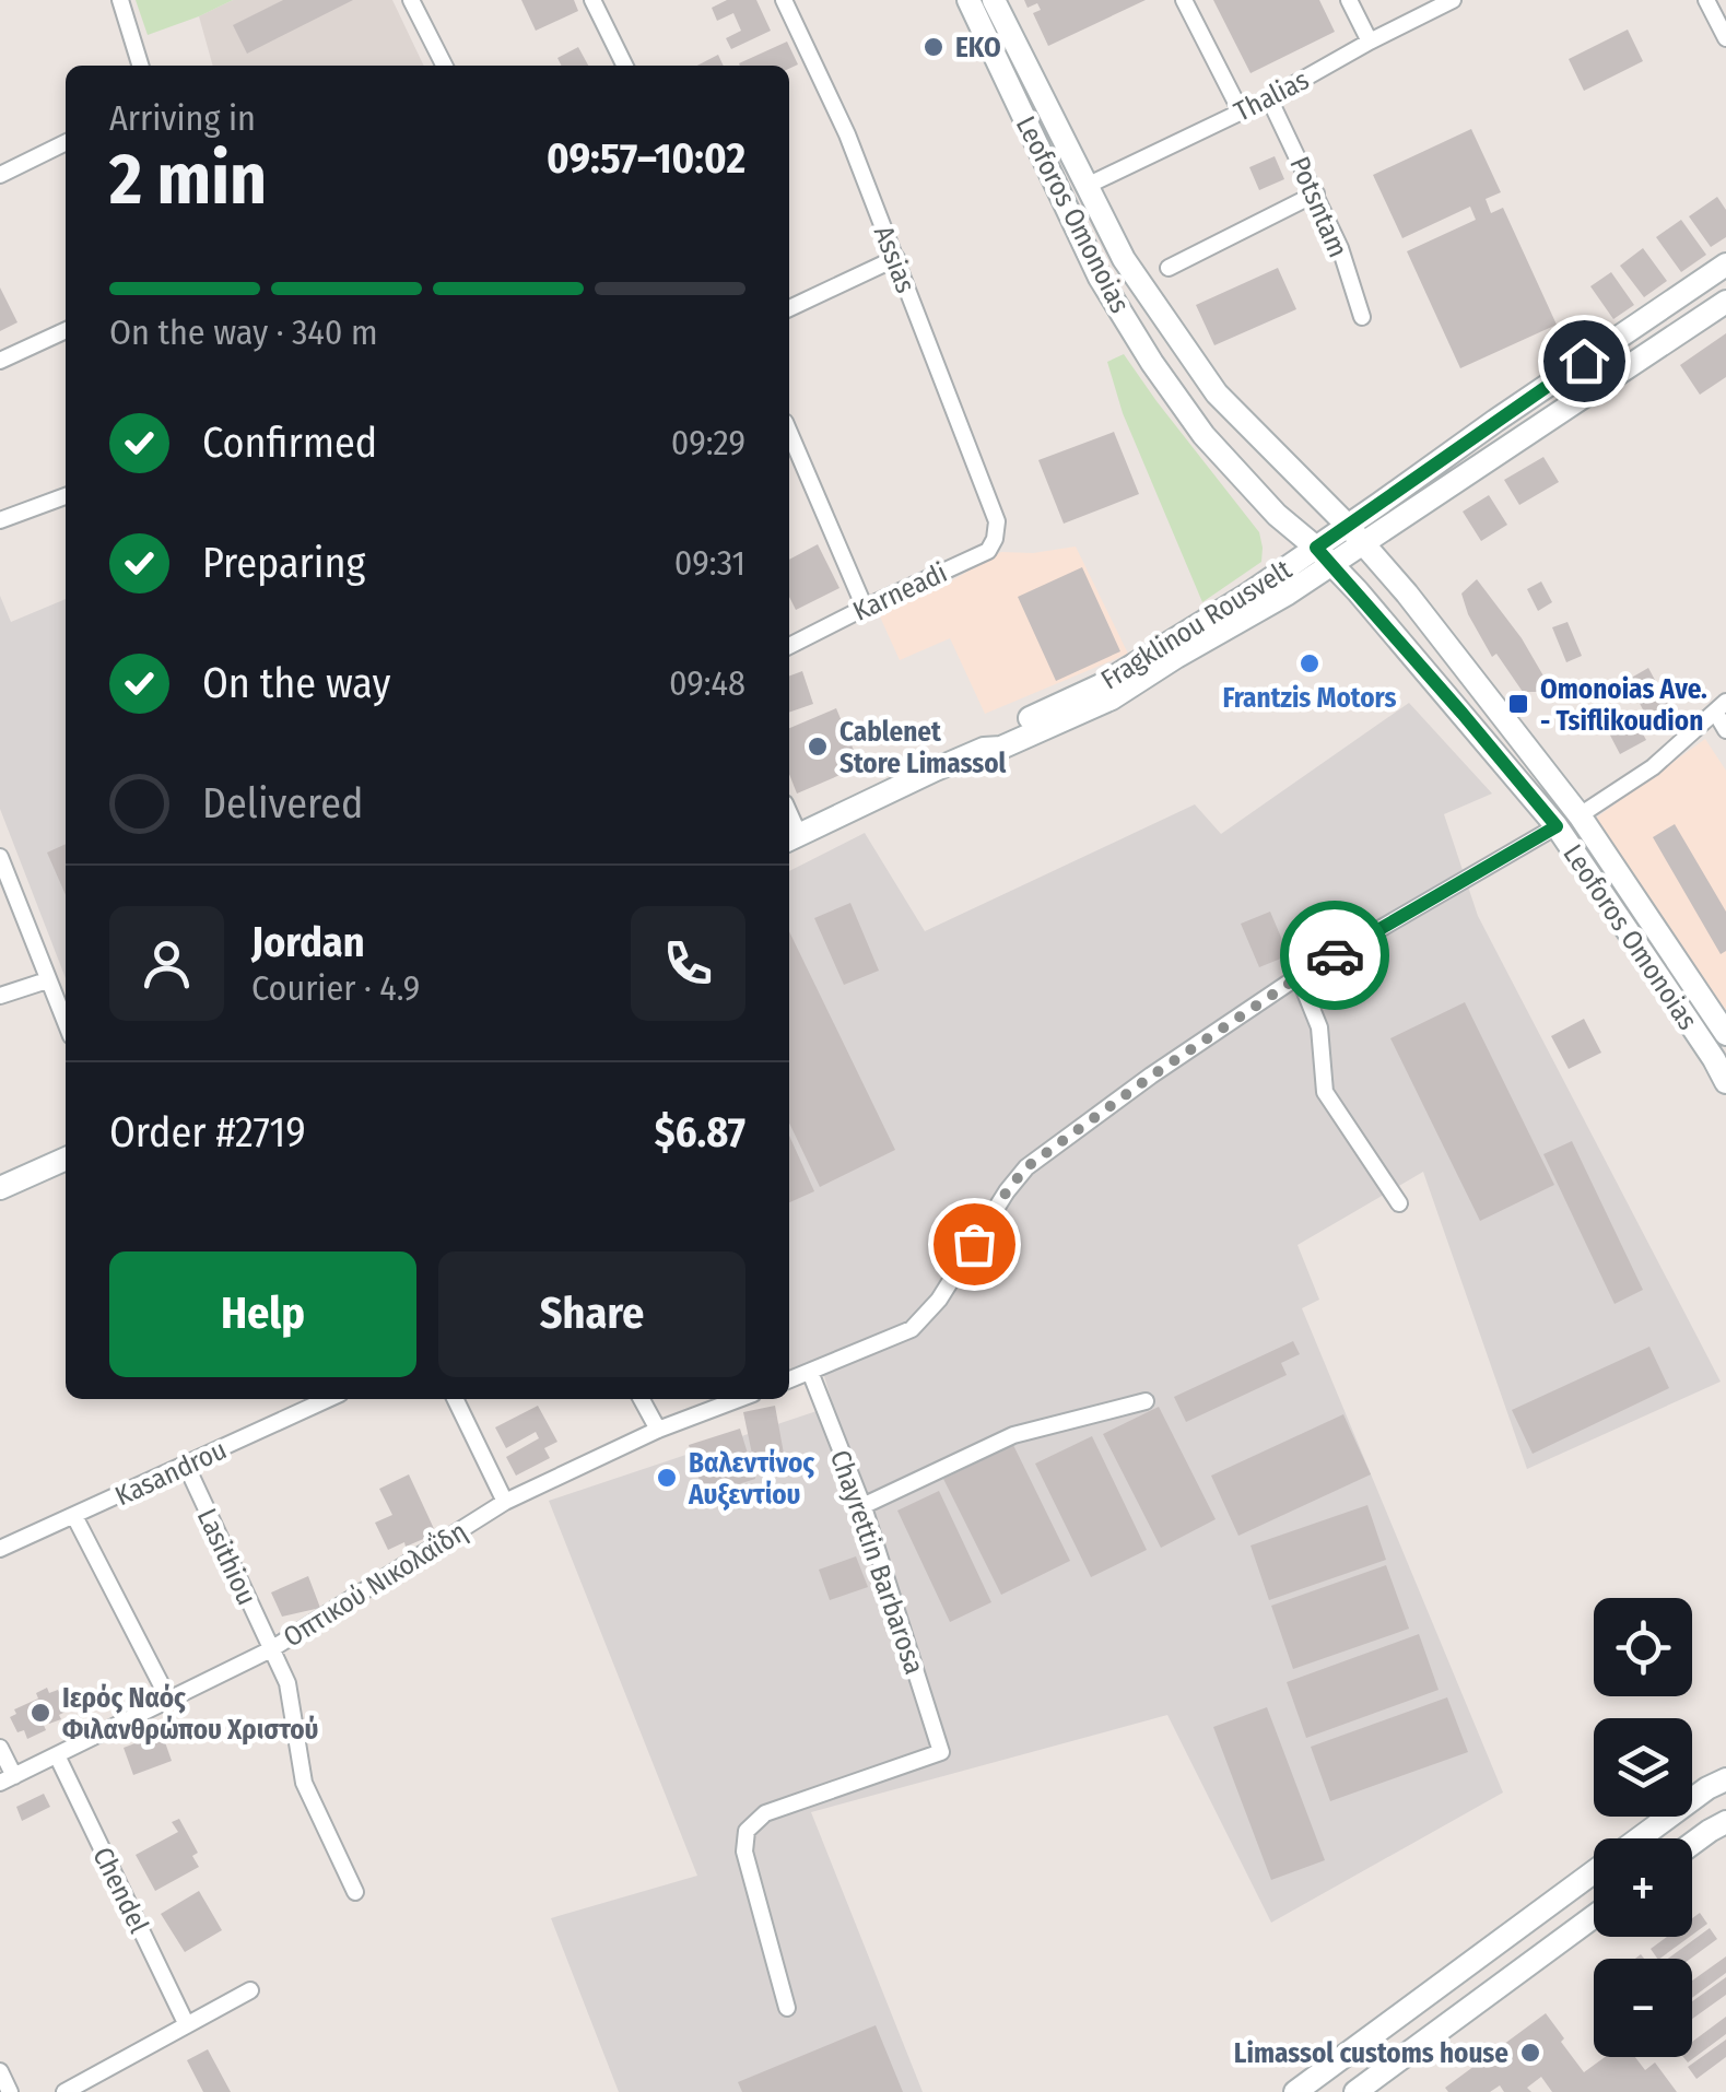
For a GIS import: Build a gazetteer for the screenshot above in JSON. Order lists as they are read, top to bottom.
{
  "streets": {
    "main road": ["Leoforos Omonoias", "Fragklinou Rousvelt"],
    "street": [
      "Thalias",
      "Potsntam",
      "Assias",
      "Karneadi",
      "Kasandrou",
      "Lasithiou",
      "Chayrettin Barbarosa",
      "Οπτικού Νικολαΐδη",
      "Chendel"
    ]
  },
  "crossings": [
    ["Thalias", "Potsntam"],
    ["Thalias", "Leoforos Omonoias"],
    ["Leoforos Omonoias", "Fragklinou Rousvelt"],
    ["Assias", "Karneadi"],
    ["Kasandrou", "Lasithiou"],
    ["Lasithiou", "Οπτικού Νικολαΐδη"],
    ["Οπτικού Νικολαΐδη", "Chendel"]
  ],
  "places": {
    "other": [
      "EKO",
      "Frantzis Motors",
      "Cablenet Store Limassol",
      "Βαλεντίνος Αυξεντίου",
      "Ιερός Ναός Φιλανθρώπου Χριστού",
      "Limassol customs house"
    ],
    "transit": ["Omonoias Ave. - Tsiflikoudion"]
  },
  "page": {
    "heading": ["2 min", "Arriving in", "09:57–10:02"],
    "panel": [
      "Jordan",
      "Courier · 4.9",
      "Order #2719",
      "$6.87"
    ],
    "bar": "On the way · 340 m",
    "list": [
      ["Confirmed", "09:29"],
      ["Preparing", "09:31"],
      ["On the way", "09:48"],
      "Delivered"
    ],
    "buttons": ["Help", "Share"],
    "map_buttons": ["+", "−"]
  }
}
